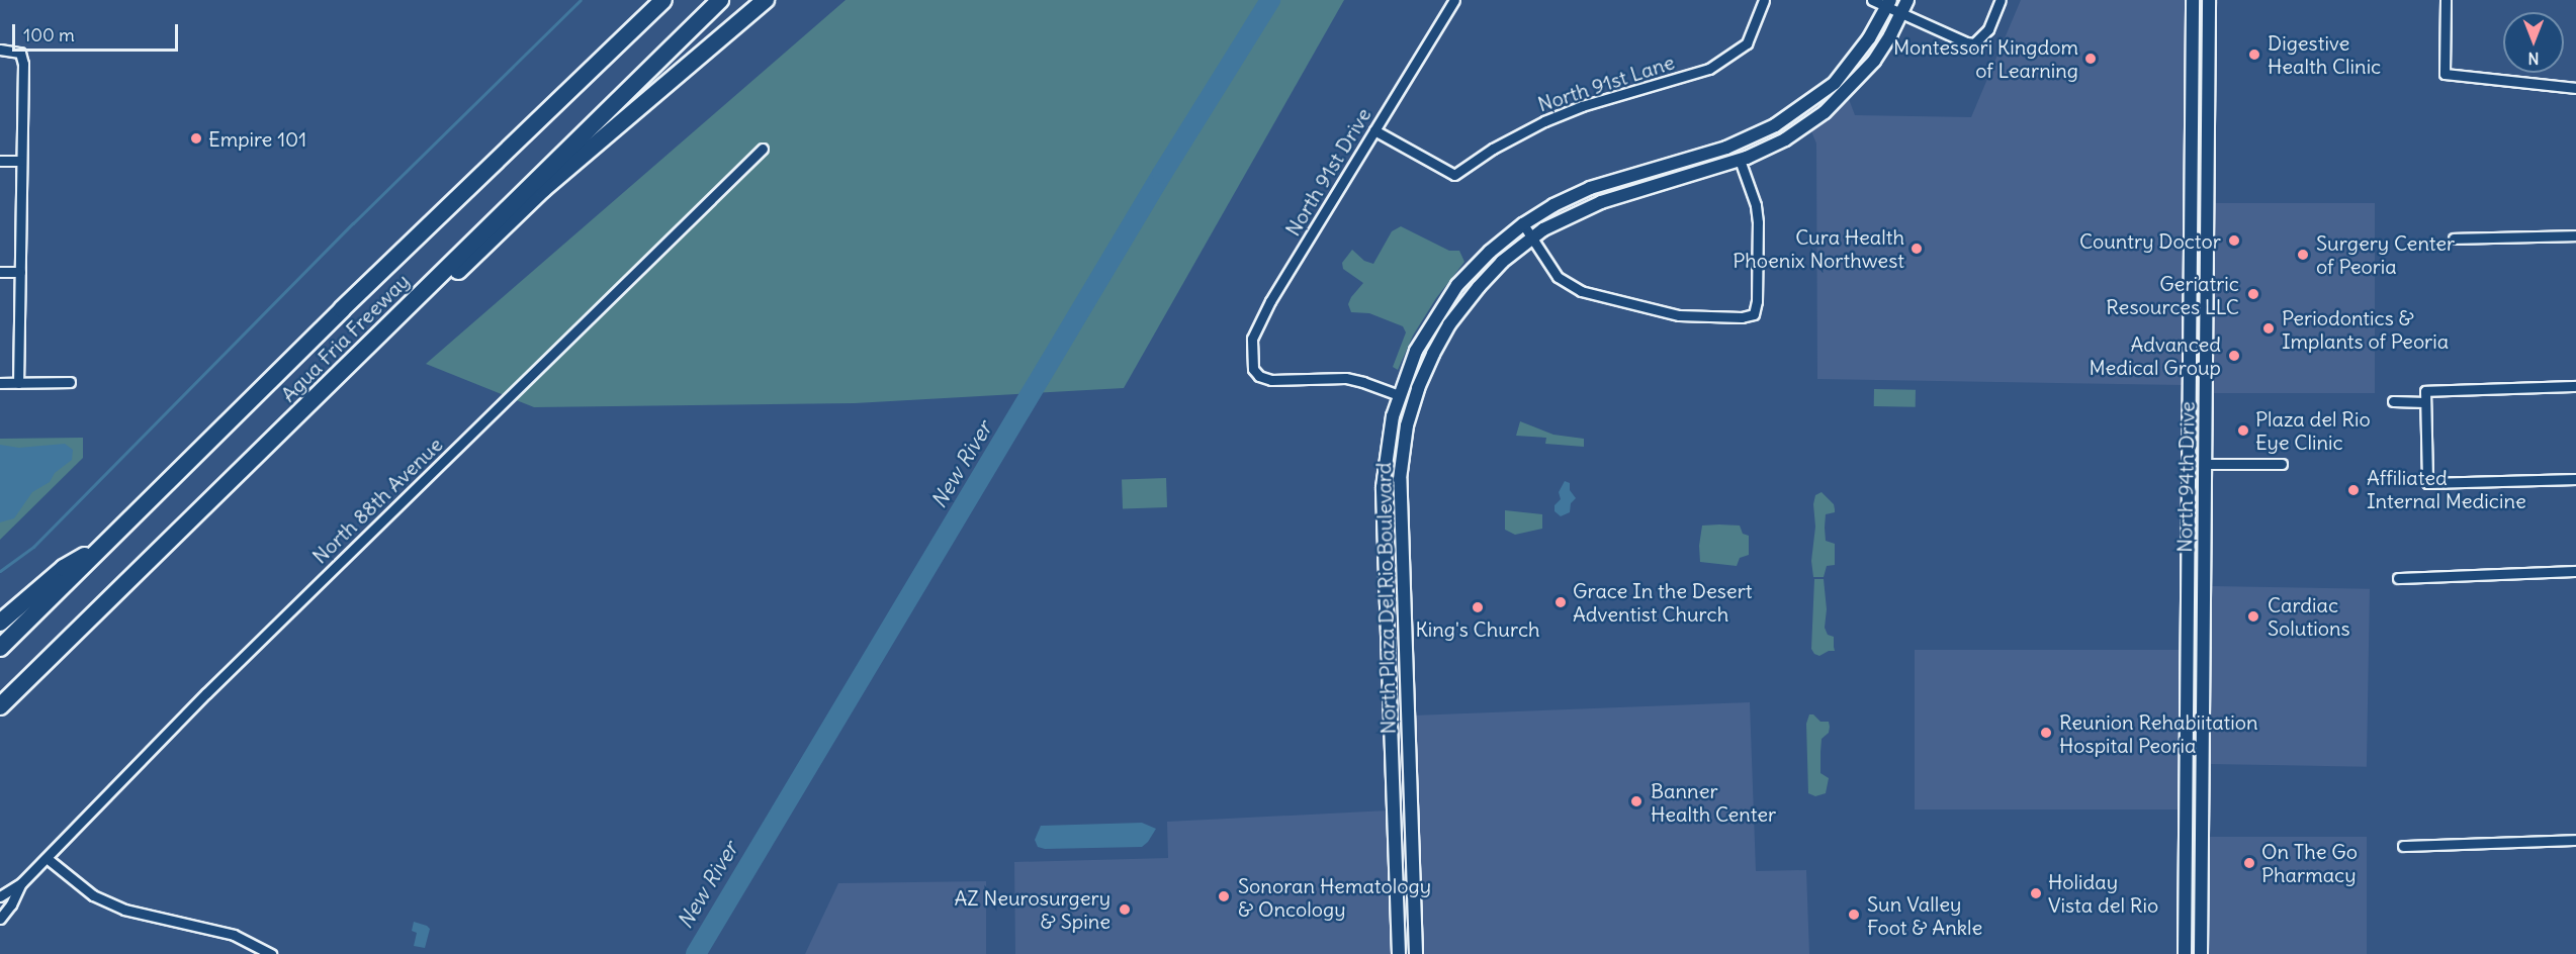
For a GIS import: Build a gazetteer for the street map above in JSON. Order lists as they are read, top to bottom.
{
  "streets": {
    "highway": ["Agua Fria Freeway"],
    "street": [
      "North 91st Lane",
      "North 91st Drive",
      "North 94th Drive",
      "North 88th Avenue",
      "North Plaza Del Rio Boulevard"
    ]
  },
  "crossings": [
    ["North 91st Lane", "North 91st Drive"],
    ["North 91st Drive", "North Plaza Del Rio Boulevard"]
  ],
  "water": ["New River"],
  "places": [
    "Digestive Health Clinic",
    "Montessori Kingdom of Learning",
    "Empire 101",
    "Country Doctor",
    "Cura Health Phoenix Northwest",
    "Surgery Center of Peoria",
    "Geriatric Resources LLC",
    "Periodontics & Implants of Peoria",
    "Advanced Medical Group",
    "Plaza del Rio Eye Clinic",
    "Affiliated Internal Medicine",
    "Grace In the Desert Adventist Church",
    "King's Church",
    "Cardiac Solutions",
    "Reunion Rehabiitation Hospital Peoria",
    "Banner Health Center",
    "On The Go Pharmacy",
    "Holiday Vista del Rio",
    "Sonoran Hematology & Oncology",
    "AZ Neurosurgery & Spine",
    "Sun Valley Foot & Ankle"
  ],
  "scale_bar": "100 m",
  "north": "bottom"
}
